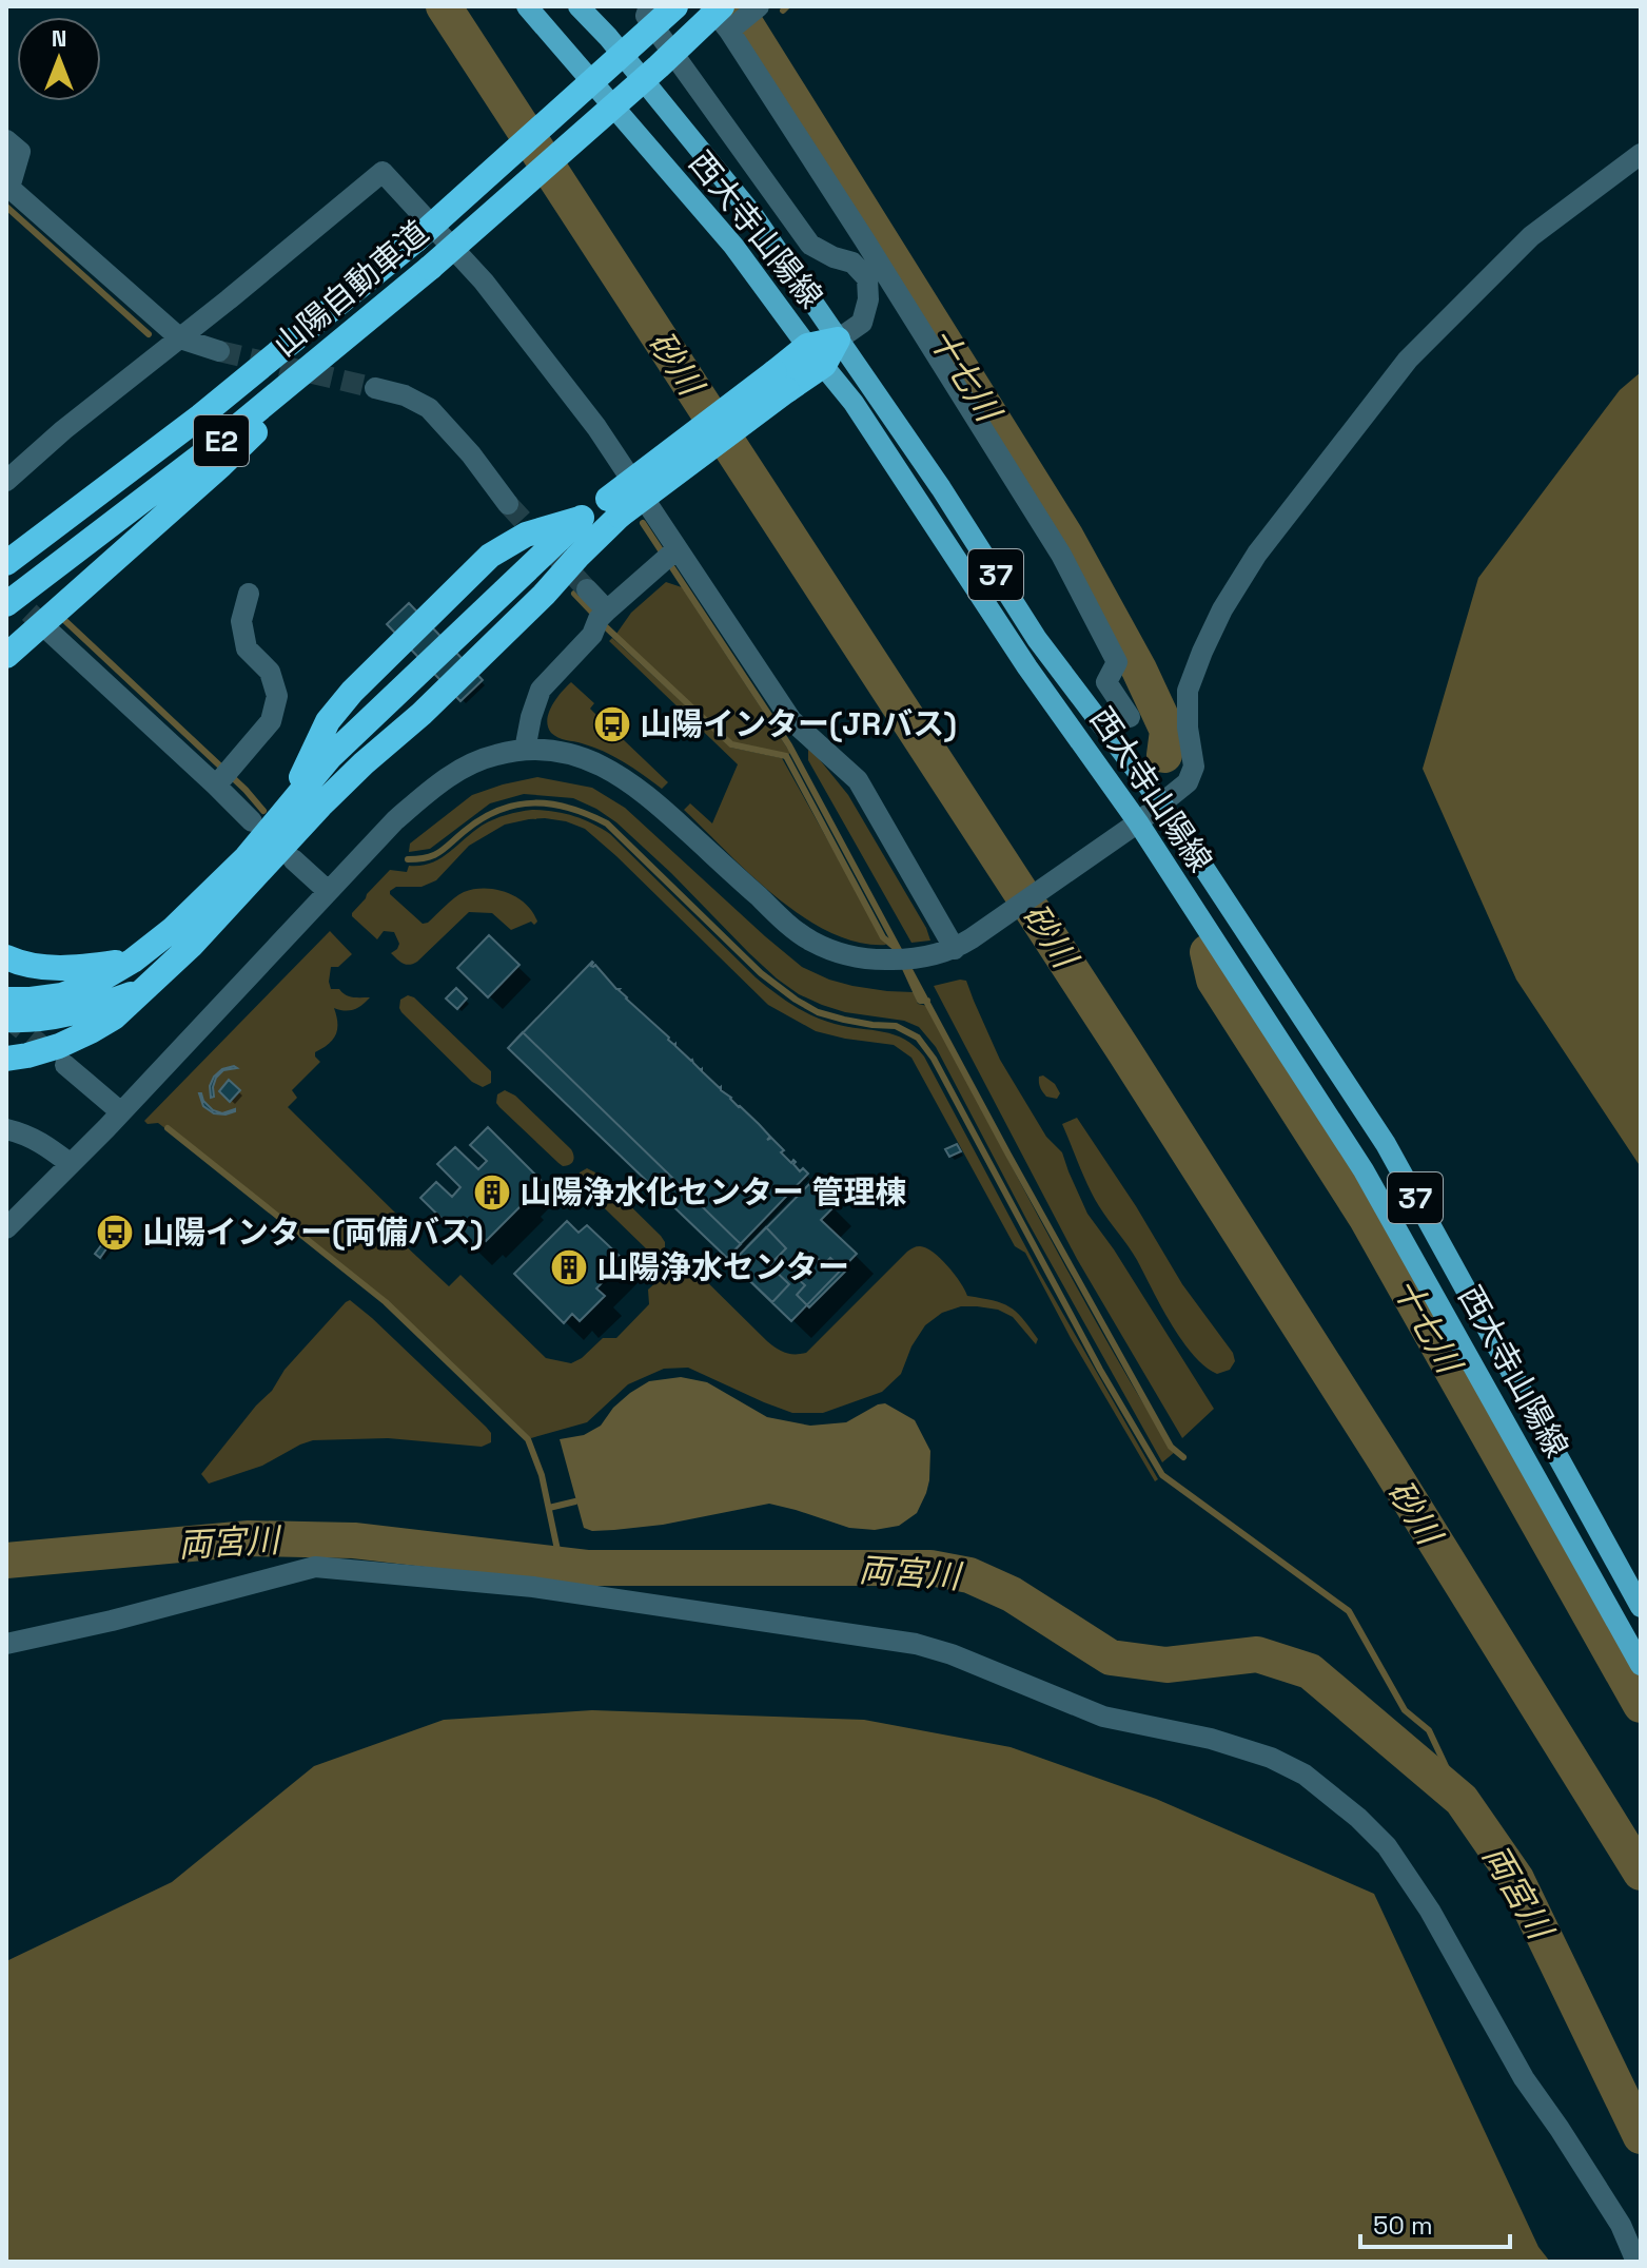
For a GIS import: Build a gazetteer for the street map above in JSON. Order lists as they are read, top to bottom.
{
  "streets": {
    "highway": ["山陽自動車道", "E2"],
    "main road": ["西大寺山陽線", "37"]
  },
  "water": ["砂川", "十七川", "両宮川"],
  "places": {
    "bus stop": ["山陽インター(JRバス)", "山陽インター(両備バス)"],
    "building": ["山陽浄水化センター 管理棟", "山陽浄水センター"]
  },
  "scale_bar": "50 m",
  "north": "top"
}
